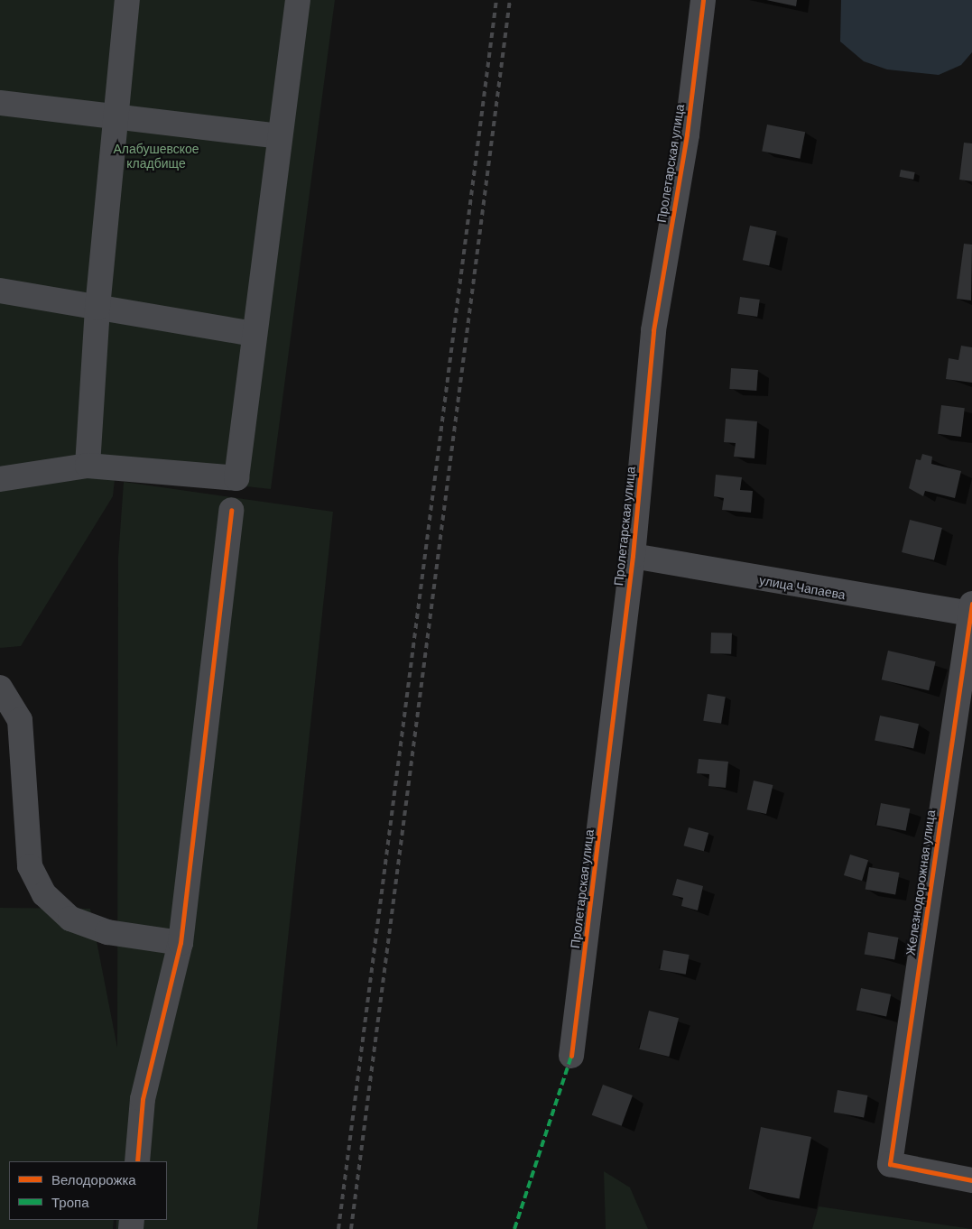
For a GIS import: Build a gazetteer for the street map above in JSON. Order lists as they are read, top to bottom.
{
  "streets": {
    "street": ["Пролетарская улица", "улица Чапаева", "Железнодорожная улица"]
  },
  "crossings": [
    ["Пролетарская улица", "улица Чапаева"],
    ["улица Чапаева", "Железнодорожная улица"]
  ],
  "parks": ["Алабушевское кладбище"],
  "legend": ["Велодорожка", "Тропа"]
}
